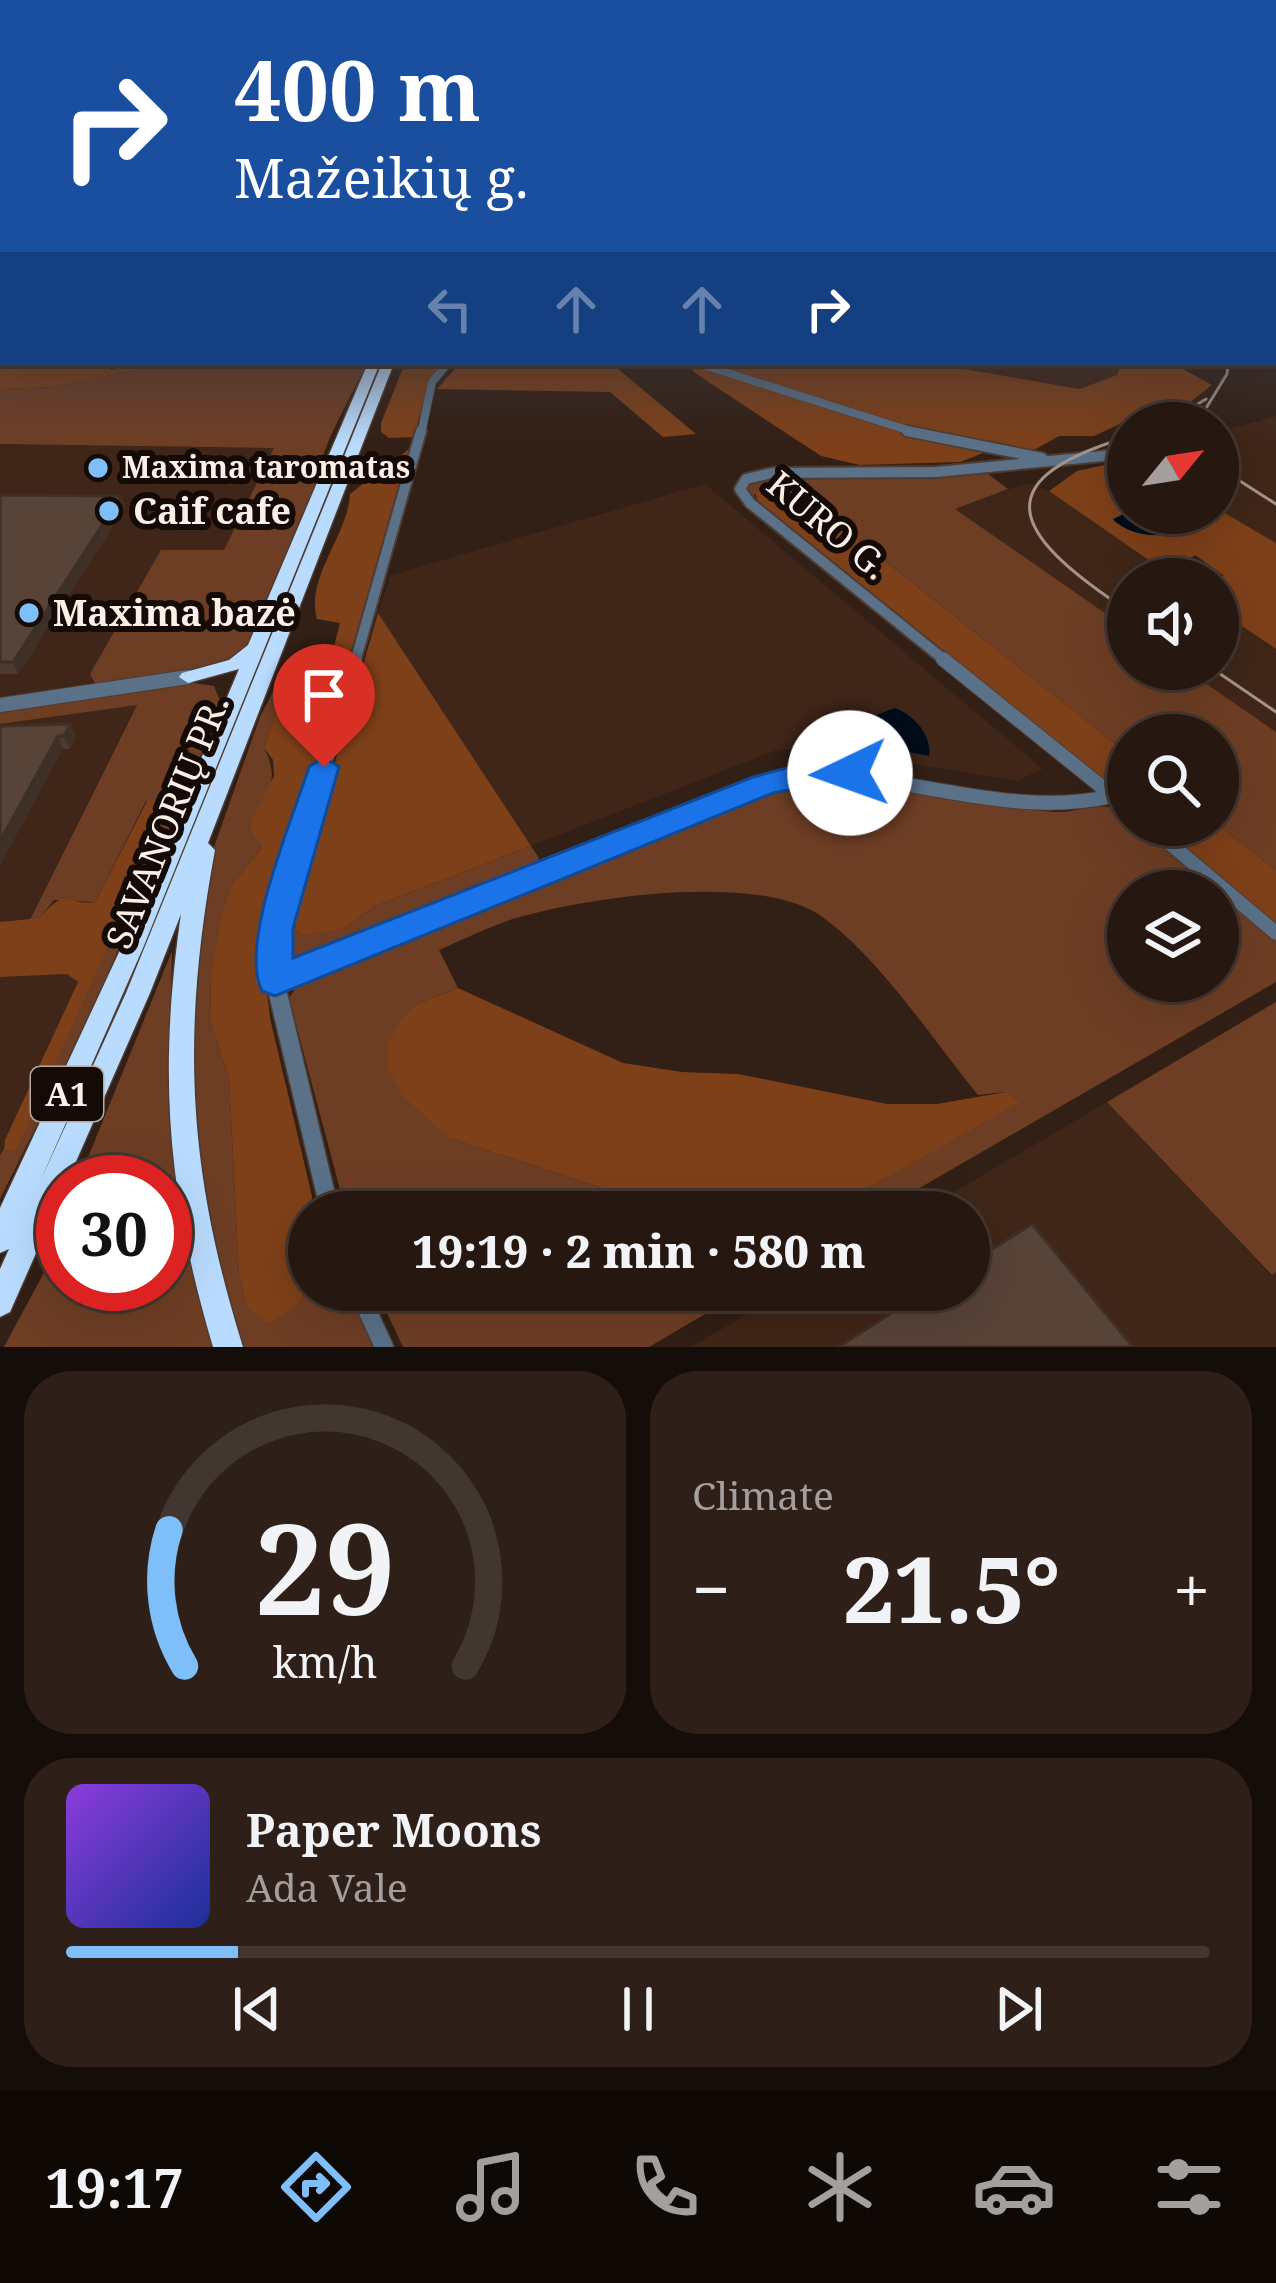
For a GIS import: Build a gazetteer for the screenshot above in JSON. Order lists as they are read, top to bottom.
{
  "streets": {
    "highway": ["SAVANORIŲ PR.", "A1"],
    "street": ["KURO G."]
  },
  "places": ["Maxima taromatas", "Caif cafe", "Maxima bazė"],
  "north": "top right",
  "page": {
    "turn": ["400 m", "Mažeikių g."],
    "limit": "30",
    "trip": "19:19 · 2 min · 580 m",
    "tile": "Climate",
    "heat": ["−", "21.5°", "+"],
    "song": ["Paper Moons", "Ada Vale"],
    "tabs": "19:17",
    "gauge": ["29", "km/h"]
  }
}
